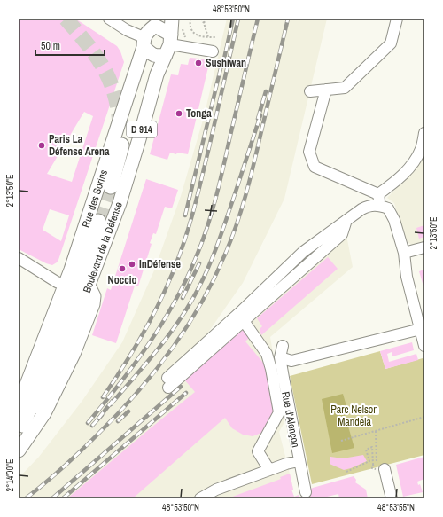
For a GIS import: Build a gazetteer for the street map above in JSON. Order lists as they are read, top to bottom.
{
  "streets": {
    "main road": ["D 914", "Rue des Sorins", "Boulevard de la Défense"],
    "street": ["Rue d'Alençon"]
  },
  "parks": ["Parc Nelson Mandela"],
  "places": [
    "Sushiwan",
    "Tonga",
    "Paris La Défense Arena",
    "InDéfense",
    "Noccio"
  ],
  "scale_bar": "50 m",
  "coordinates": [
    "48°53'50\"N",
    "2°13'50\"E",
    "2°14'00\"E",
    "48°53'55\"N"
  ]
}
